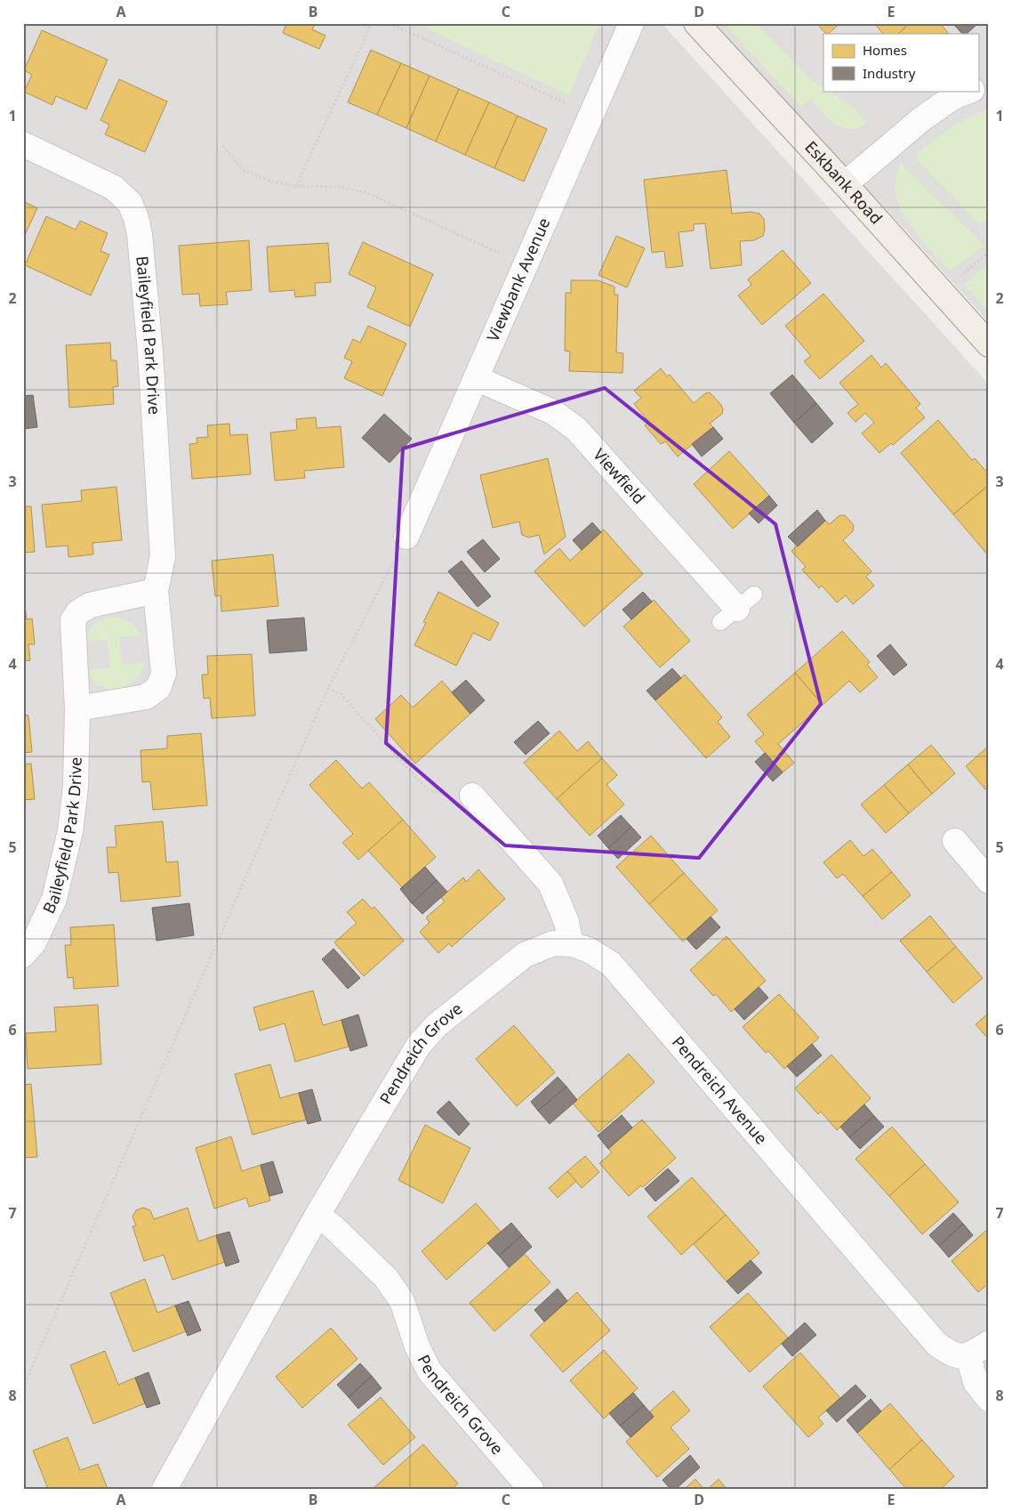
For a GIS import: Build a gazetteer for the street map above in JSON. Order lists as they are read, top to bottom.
{
  "streets": {
    "main road": ["Eskbank Road"],
    "street": [
      "Viewbank Avenue",
      "Baileyfield Park Drive",
      "Viewfield",
      "Pendreich Grove",
      "Pendreich Avenue"
    ]
  },
  "crossings": [
    ["Viewbank Avenue", "Viewfield"],
    ["Pendreich Grove", "Pendreich Avenue"]
  ],
  "legend": ["Homes", "Industry"],
  "grid": {
    "columns": [
      "A",
      "B",
      "C",
      "D",
      "E"
    ],
    "rows": [
      "1",
      "2",
      "3",
      "4",
      "5",
      "6",
      "7",
      "8"
    ]
  }
}
